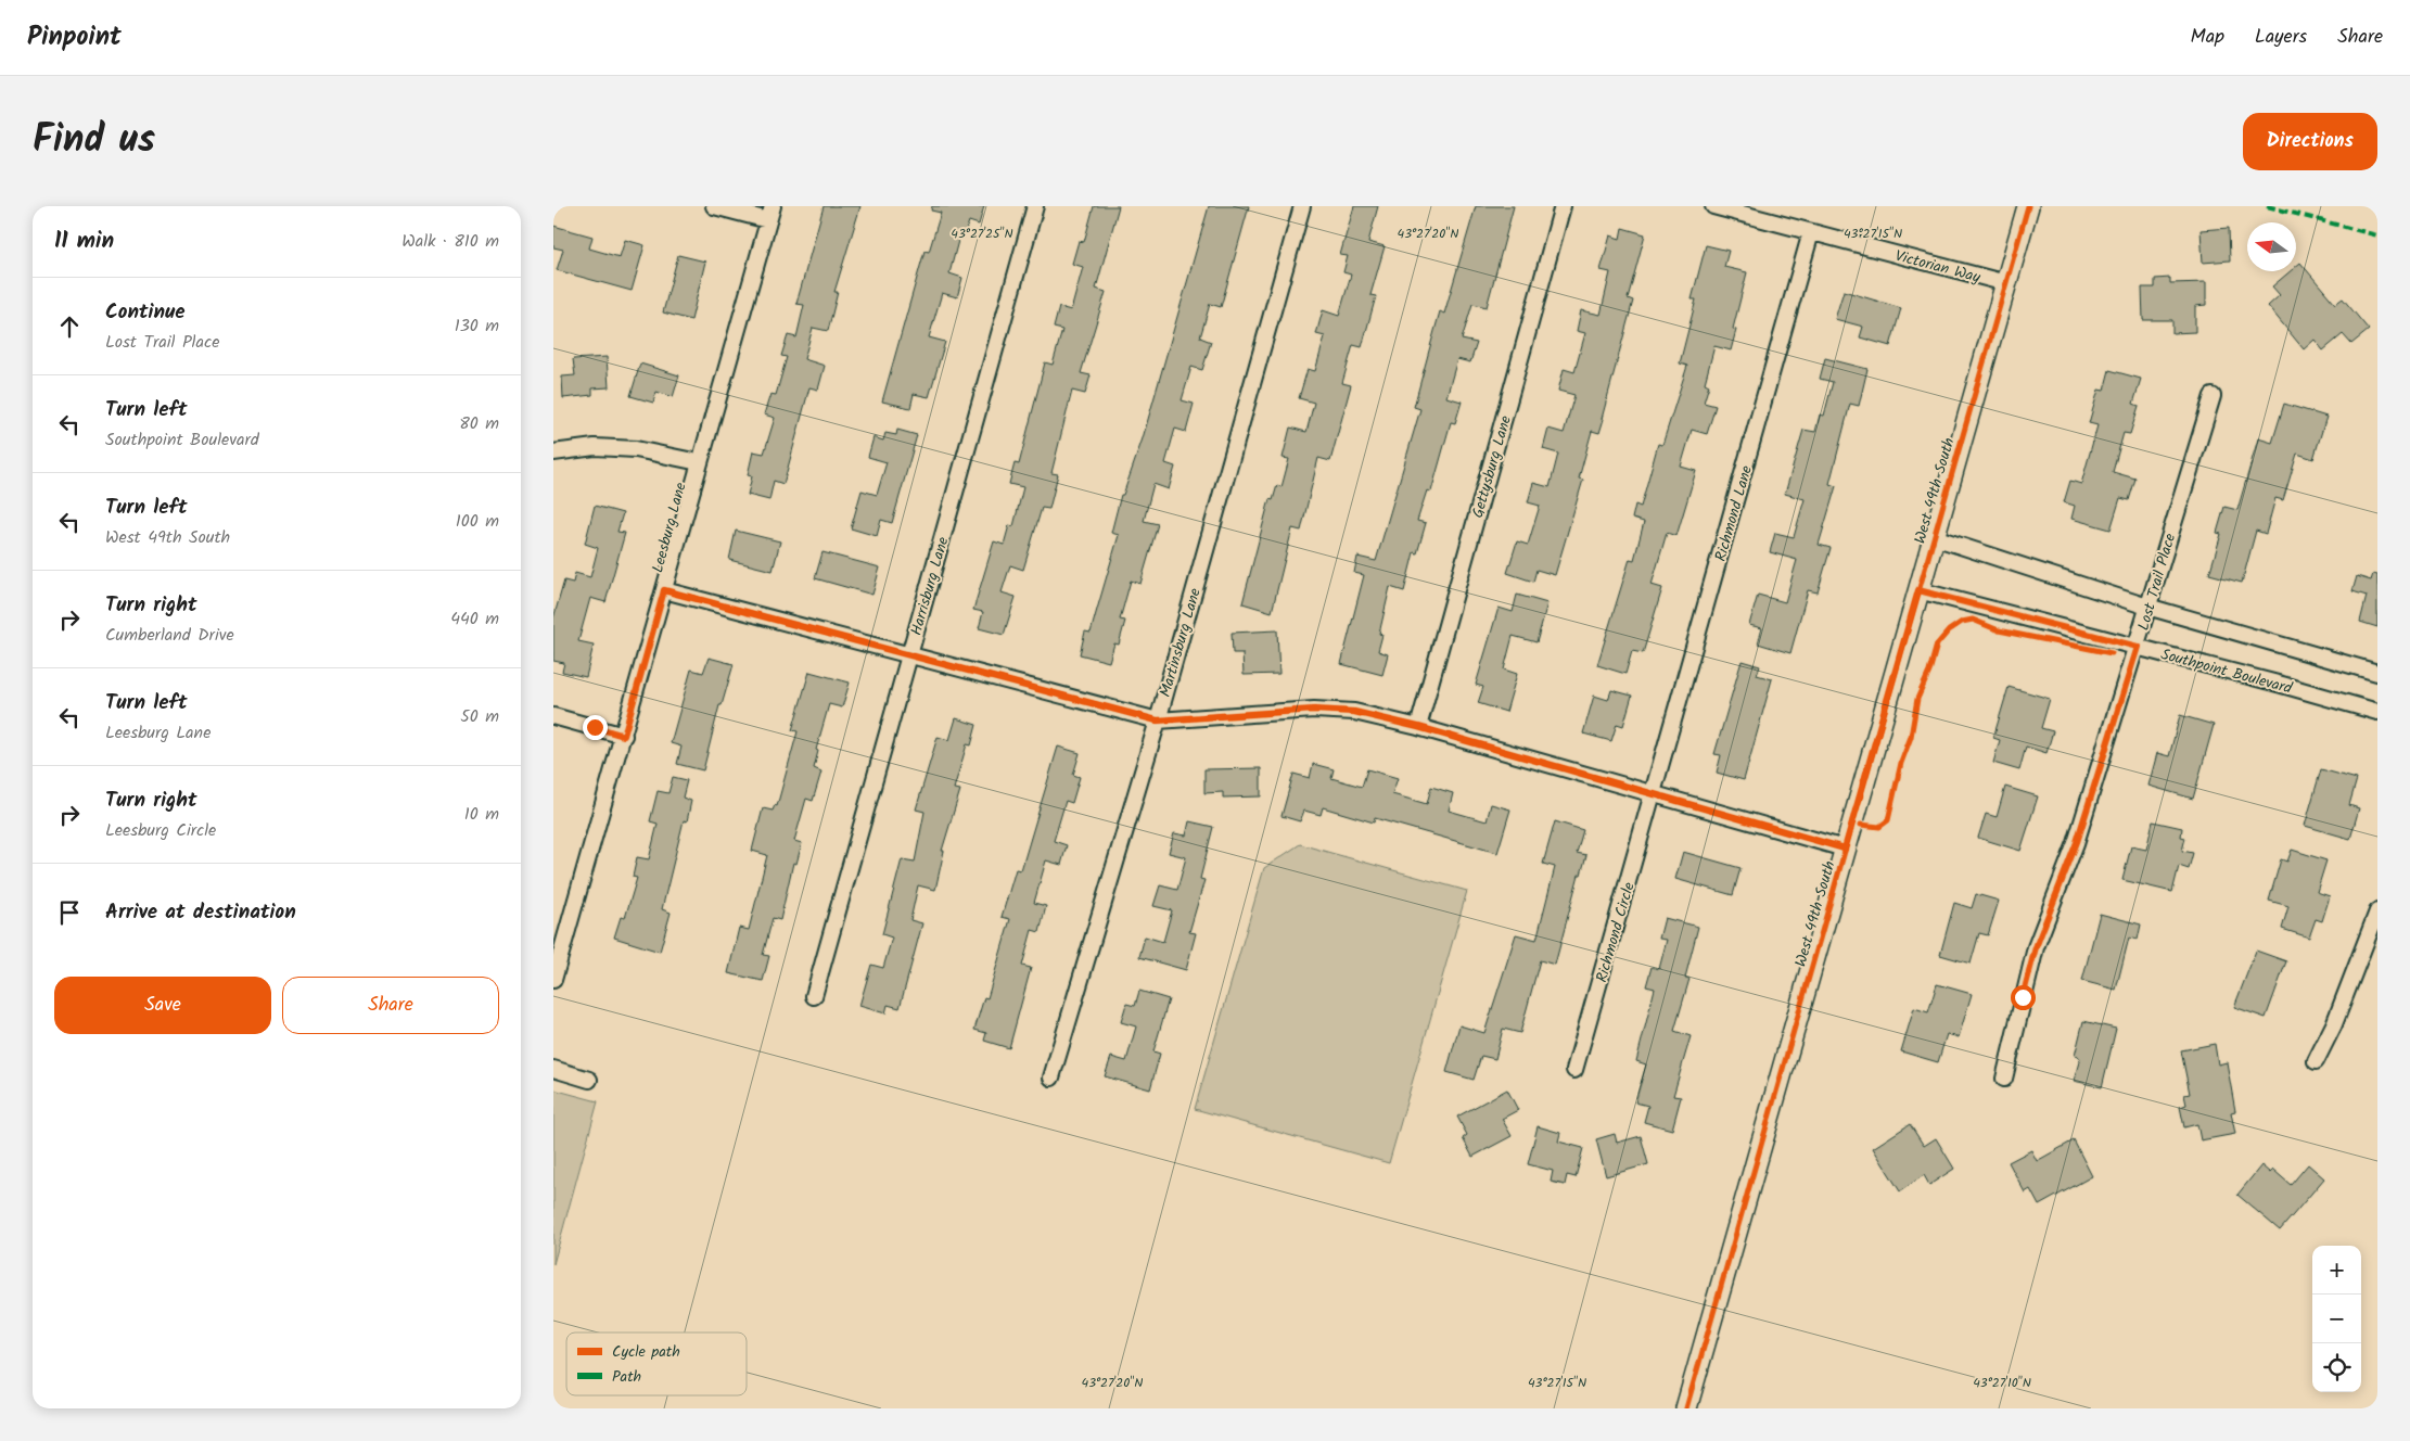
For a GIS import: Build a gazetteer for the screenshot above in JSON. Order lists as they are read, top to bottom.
{
  "streets": {
    "street": [
      "Victorian Way",
      "Gettysburg Lane",
      "West 49th South",
      "Richmond Lane",
      "Leesburg Lane",
      "Lost Trail Place",
      "Harrisburg Lane",
      "Martinsburg Lane",
      "Southpoint Boulevard",
      "Richmond Circle"
    ]
  },
  "crossings": [
    ["Victorian Way", "West 49th South"],
    ["Victorian Way", "Richmond Lane"],
    ["West 49th South", "Southpoint Boulevard"],
    ["Richmond Lane", "Richmond Circle"],
    ["Lost Trail Place", "Southpoint Boulevard"]
  ],
  "legend": ["Cycle path", "Path"],
  "north": "left",
  "page": {
    "header": "Pinpoint",
    "nav": ["Map", "Layers", "Share"],
    "title": "Find us",
    "buttons": [
      "Directions",
      ["Save", "Share"]
    ],
    "heading": ["11 min", "Walk · 810 m"],
    "list": [
      ["Continue", "Lost Trail Place", "130 m"],
      ["Turn left", "Southpoint Boulevard", "80 m"],
      ["Turn left", "West 49th South", "100 m"],
      ["Turn right", "Cumberland Drive", "440 m"],
      ["Turn left", "Leesburg Lane", "50 m"],
      ["Turn right", "Leesburg Circle", "10 m"],
      "Arrive at destination"
    ],
    "map_buttons": ["+", "−"]
  },
  "coordinates": [
    "43°27'25\"N",
    "43°27'20\"N",
    "43°27'15\"N",
    "43°27'10\"N"
  ]
}
